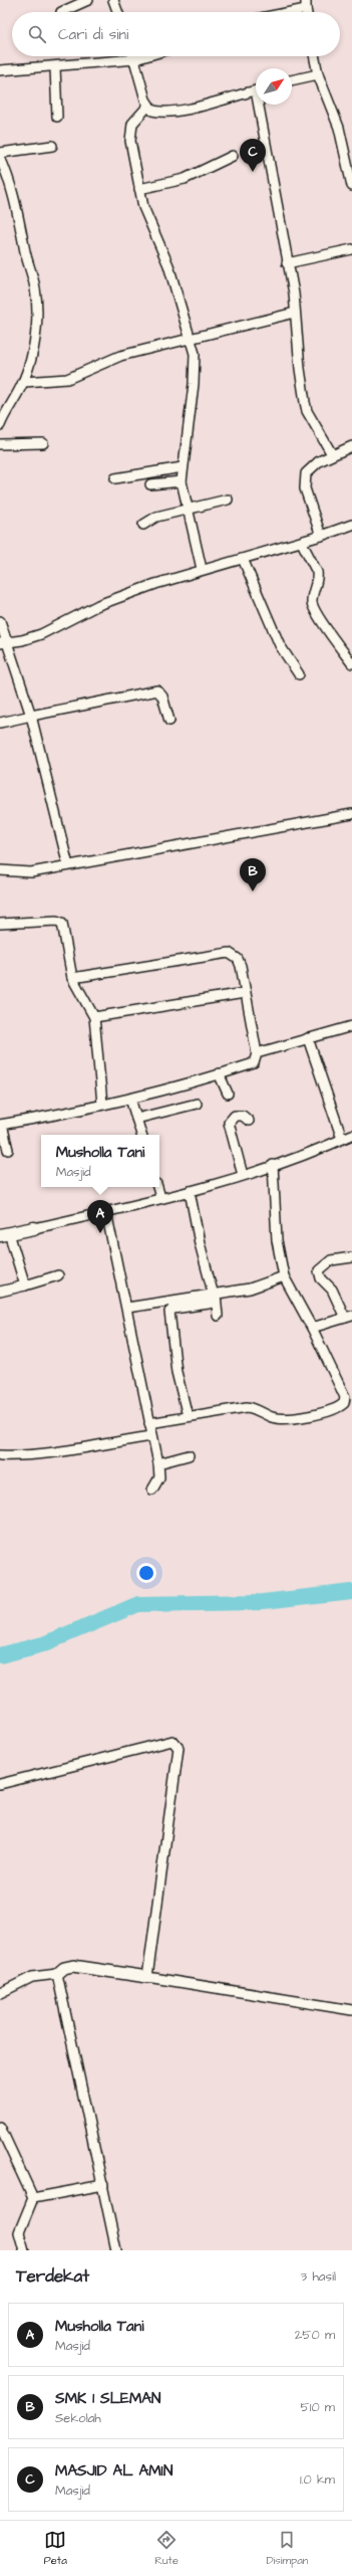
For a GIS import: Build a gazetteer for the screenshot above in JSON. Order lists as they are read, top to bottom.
{
  "north": "top right",
  "page": {
    "search": "Cari di sini",
    "pins": ["C", "B", "A"],
    "popup": ["Musholla Tani", "Masjid"],
    "heading": ["Terdekat", "3 hasil"],
    "list": [
      {
        "mark": "A",
        "name": "Musholla Tani",
        "note": "Masjid",
        "value": "250 m"
      },
      {
        "mark": "B",
        "name": "SMK 1 SLEMAN",
        "note": "Sekolah",
        "value": "510 m"
      },
      {
        "mark": "C",
        "name": "MASJID AL AMIN",
        "note": "Masjid",
        "value": "1.0 km"
      }
    ],
    "nav": ["Peta", "Rute", "Disimpan"]
  }
}
